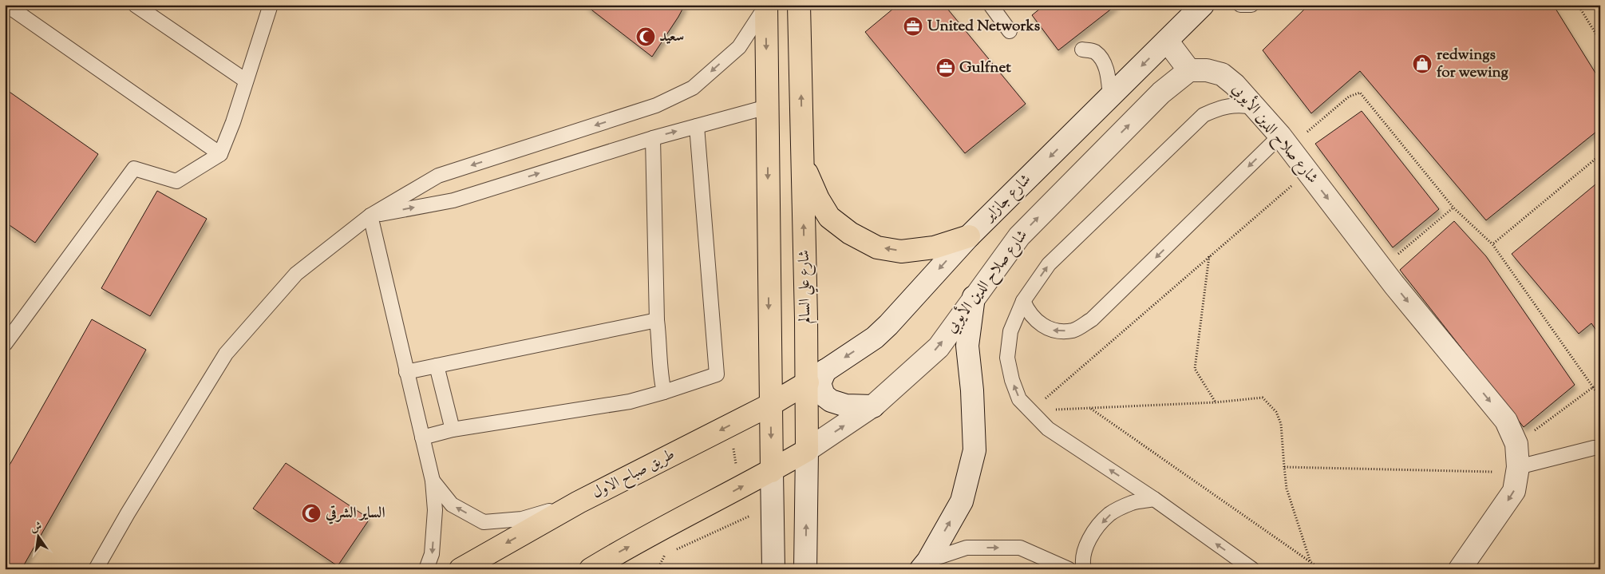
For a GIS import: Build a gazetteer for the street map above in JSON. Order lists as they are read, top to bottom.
{
  "streets": {
    "main road": ["شارع علي السالم", "طريق صباح الاول"],
    "street": ["شارع صلاح الدين الأيوبي", "شارع جازاير"]
  },
  "crossings": [
    ["شارع صلاح الدين الأيوبي", "شارع علي السالم"],
    ["شارع جازاير", "شارع علي السالم"],
    ["شارع جازاير", "طريق صباح الاول"],
    ["شارع علي السالم", "طريق صباح الاول"]
  ],
  "one_way": ["شارع جازاير"],
  "places": {
    "office": ["United Networks", "Gulfnet"],
    "mosque": ["سعيد", "الساير الشرقي"],
    "shop": ["redwings for wewing"]
  },
  "north": "top"
}
